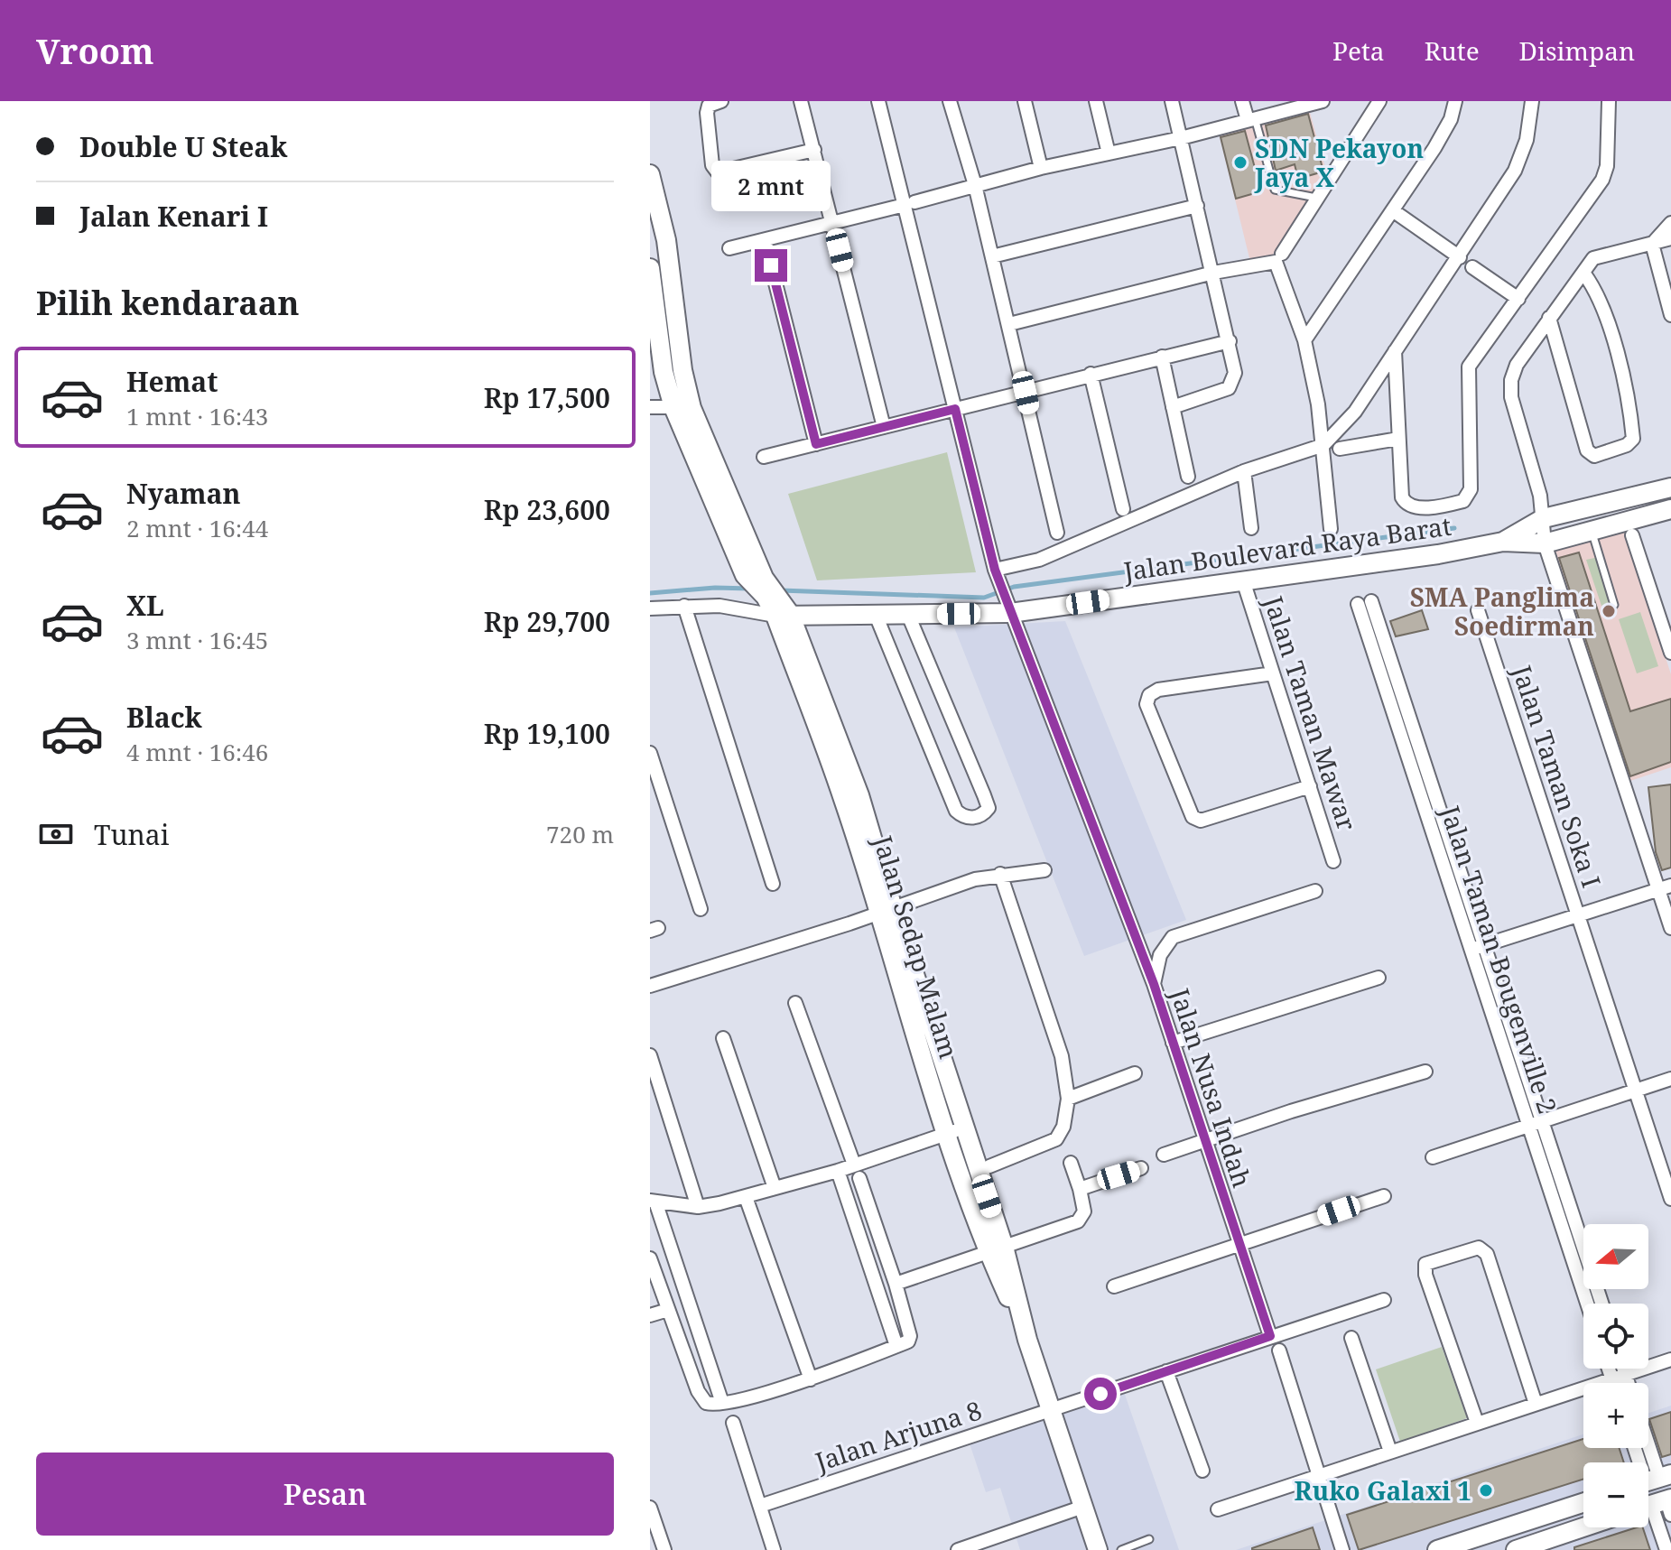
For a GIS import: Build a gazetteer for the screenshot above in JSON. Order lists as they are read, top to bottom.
{
  "streets": {
    "street": [
      "Jalan Boulevard Raya Barat",
      "Jalan Taman Mawar",
      "Jalan Taman Soka I",
      "Jalan Sedap Malam",
      "Jalan Taman Bougenville 2",
      "Jalan Nusa Indah",
      "Jalan Arjuna 8"
    ]
  },
  "crossings": [
    ["Jalan Boulevard Raya Barat", "Jalan Taman Mawar"],
    ["Jalan Boulevard Raya Barat", "Jalan Sedap Malam"],
    ["Jalan Boulevard Raya Barat", "Jalan Nusa Indah"],
    ["Jalan Sedap Malam", "Jalan Arjuna 8"],
    ["Jalan Nusa Indah", "Jalan Arjuna 8"]
  ],
  "places": ["SDN Pekayon Jaya X", "SMA Panglima Soedirman", "Ruko Galaxi 1"],
  "north": "left",
  "page": {
    "header": "Vroom",
    "nav": ["Peta", "Rute", "Disimpan"],
    "banner": ["Double U Steak", "Jalan Kenari I"],
    "bubble": "2 mnt",
    "heading": "Pilih kendaraan",
    "list": [
      {
        "name": "Hemat",
        "note": "1 mnt · 16:43",
        "value": "Rp 17,500"
      },
      {
        "name": "Nyaman",
        "note": "2 mnt · 16:44",
        "value": "Rp 23,600"
      },
      {
        "name": "XL",
        "note": "3 mnt · 16:45",
        "value": "Rp 29,700"
      },
      {
        "name": "Black",
        "note": "4 mnt · 16:46",
        "value": "Rp 19,100"
      }
    ],
    "pay": ["Tunai", "720 m"],
    "map_buttons": ["+", "−"],
    "buttons": "Pesan"
  }
}
